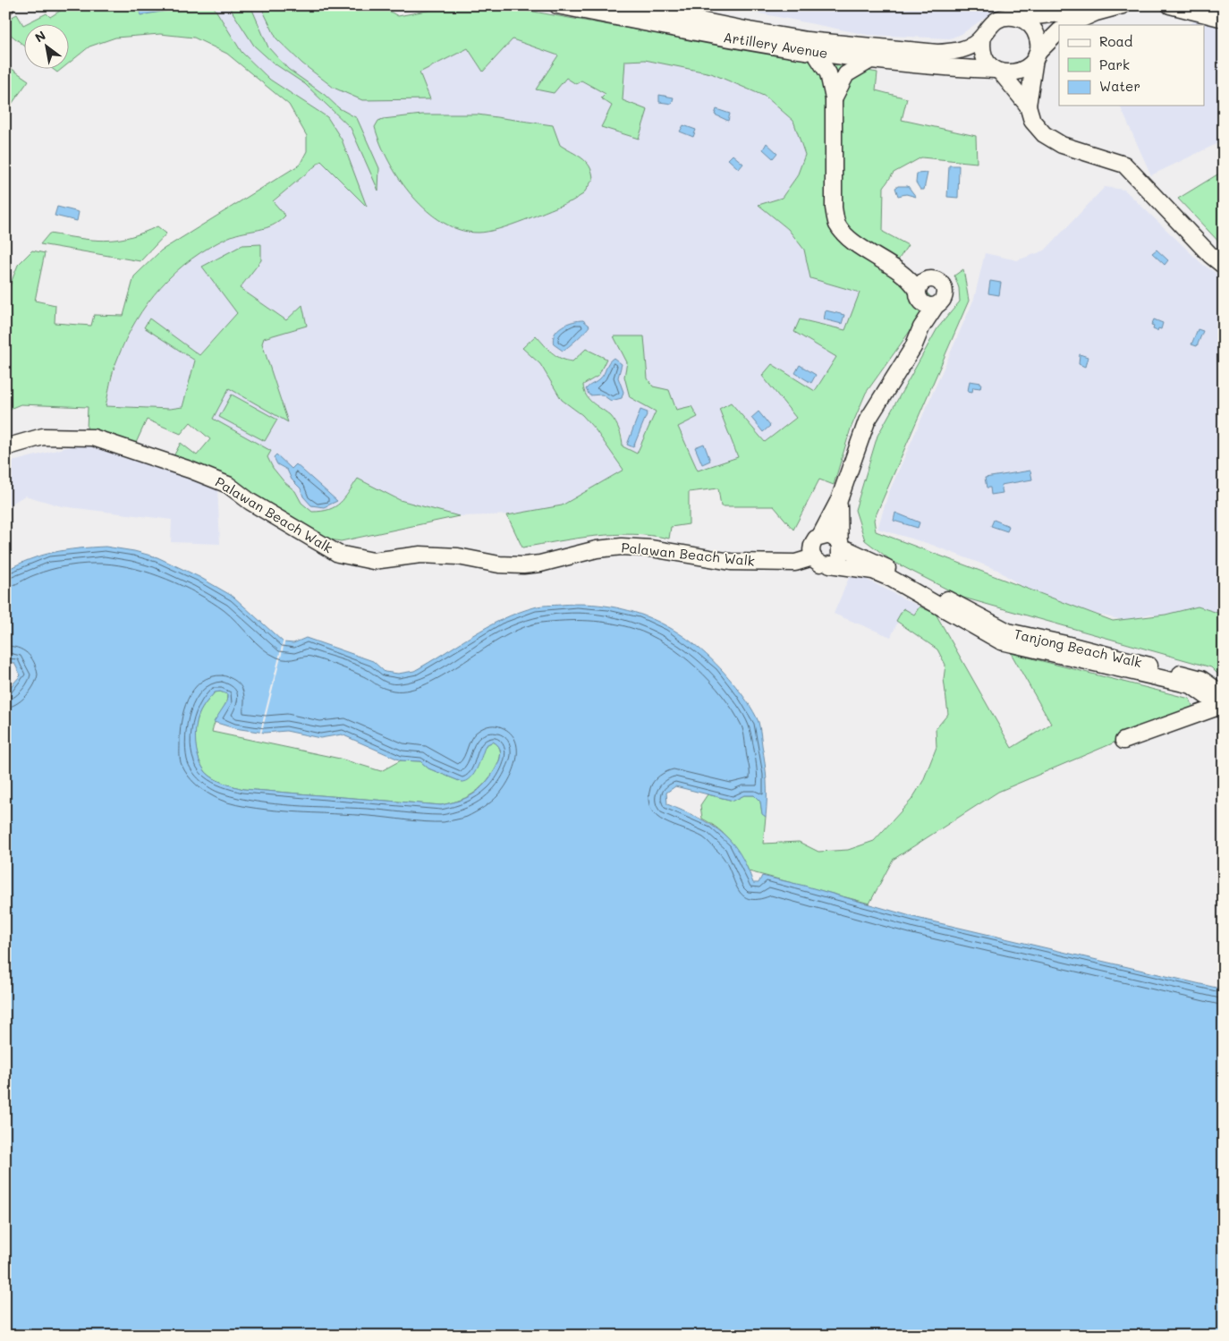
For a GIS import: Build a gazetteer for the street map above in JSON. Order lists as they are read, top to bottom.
{
  "streets": {
    "street": ["Artillery Avenue", "Palawan Beach Walk", "Tanjong Beach Walk"]
  },
  "crossings": [
    ["Palawan Beach Walk", "Tanjong Beach Walk"]
  ],
  "legend": ["Road", "Park", "Water"],
  "north": "top left"
}
